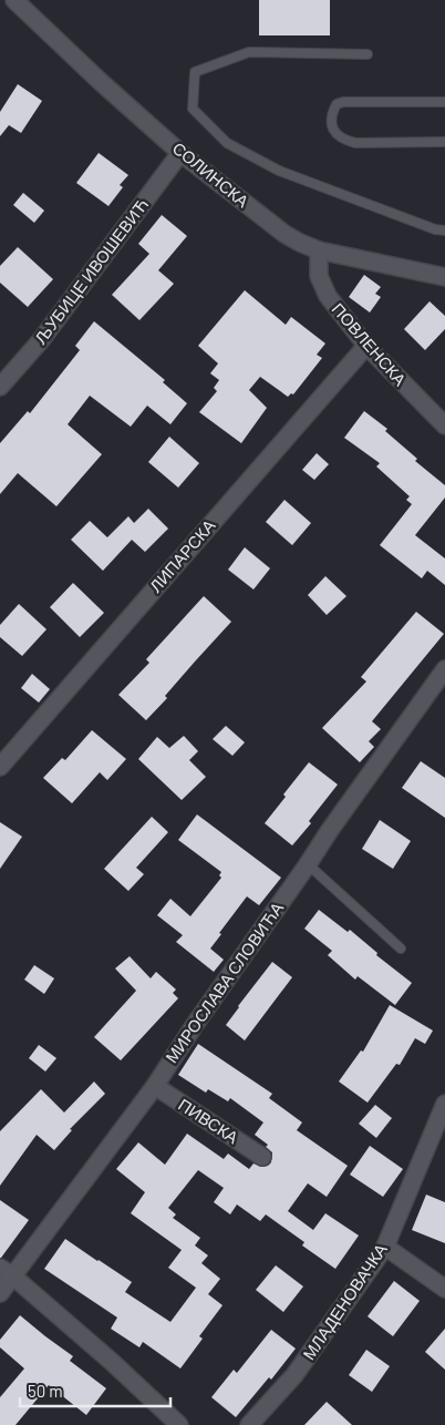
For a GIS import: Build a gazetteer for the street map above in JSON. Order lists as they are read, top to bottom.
{
  "streets": {
    "street": [
      "СОЛИНСКА",
      "ЉУБИЦЕ ИВОШЕВИЋ",
      "ПОВЛЕНСКА",
      "ЛИПАРСКА",
      "МИРОСЛАВА СЛОВИЋА",
      "ПИВСКА",
      "МЛАДЕНОВАЧКА"
    ]
  },
  "crossings": [
    ["СОЛИНСКА", "ЉУБИЦЕ ИВОШЕВИЋ"],
    ["СОЛИНСКА", "ПОВЛЕНСКА"],
    ["ПОВЛЕНСКА", "ЛИПАРСКА"],
    ["МИРОСЛАВА СЛОВИЋА", "ПИВСКА"]
  ],
  "scale_bar": "50 m"
}
